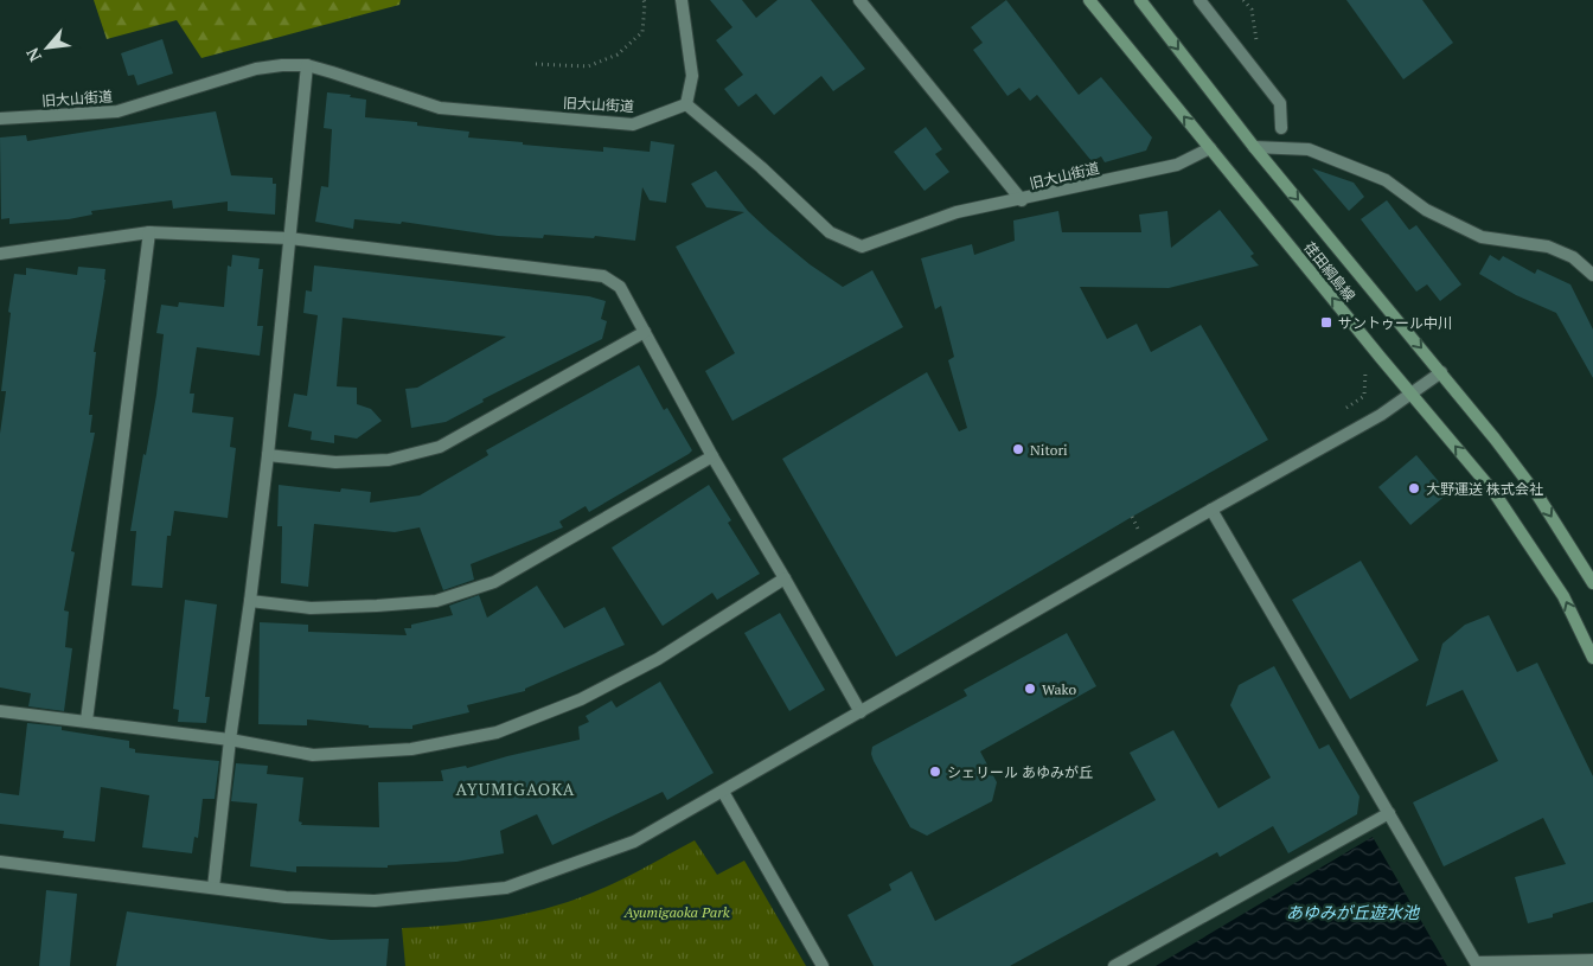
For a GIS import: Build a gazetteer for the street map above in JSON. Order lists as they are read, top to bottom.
{
  "streets": {
    "main road": ["荏田綱島線"],
    "street": ["旧大山街道"]
  },
  "crossings": [
    ["旧大山街道", "荏田綱島線"]
  ],
  "districts": ["AYUMIGAOKA"],
  "water": ["あゆみが丘遊水池"],
  "parks": ["Ayumigaoka Park"],
  "places": {
    "transit": ["サントゥール中川"],
    "other": [
      "Nitori",
      "大野運送 株式会社",
      "Wako",
      "シェリール あゆみが丘"
    ]
  },
  "north": "bottom left"
}
